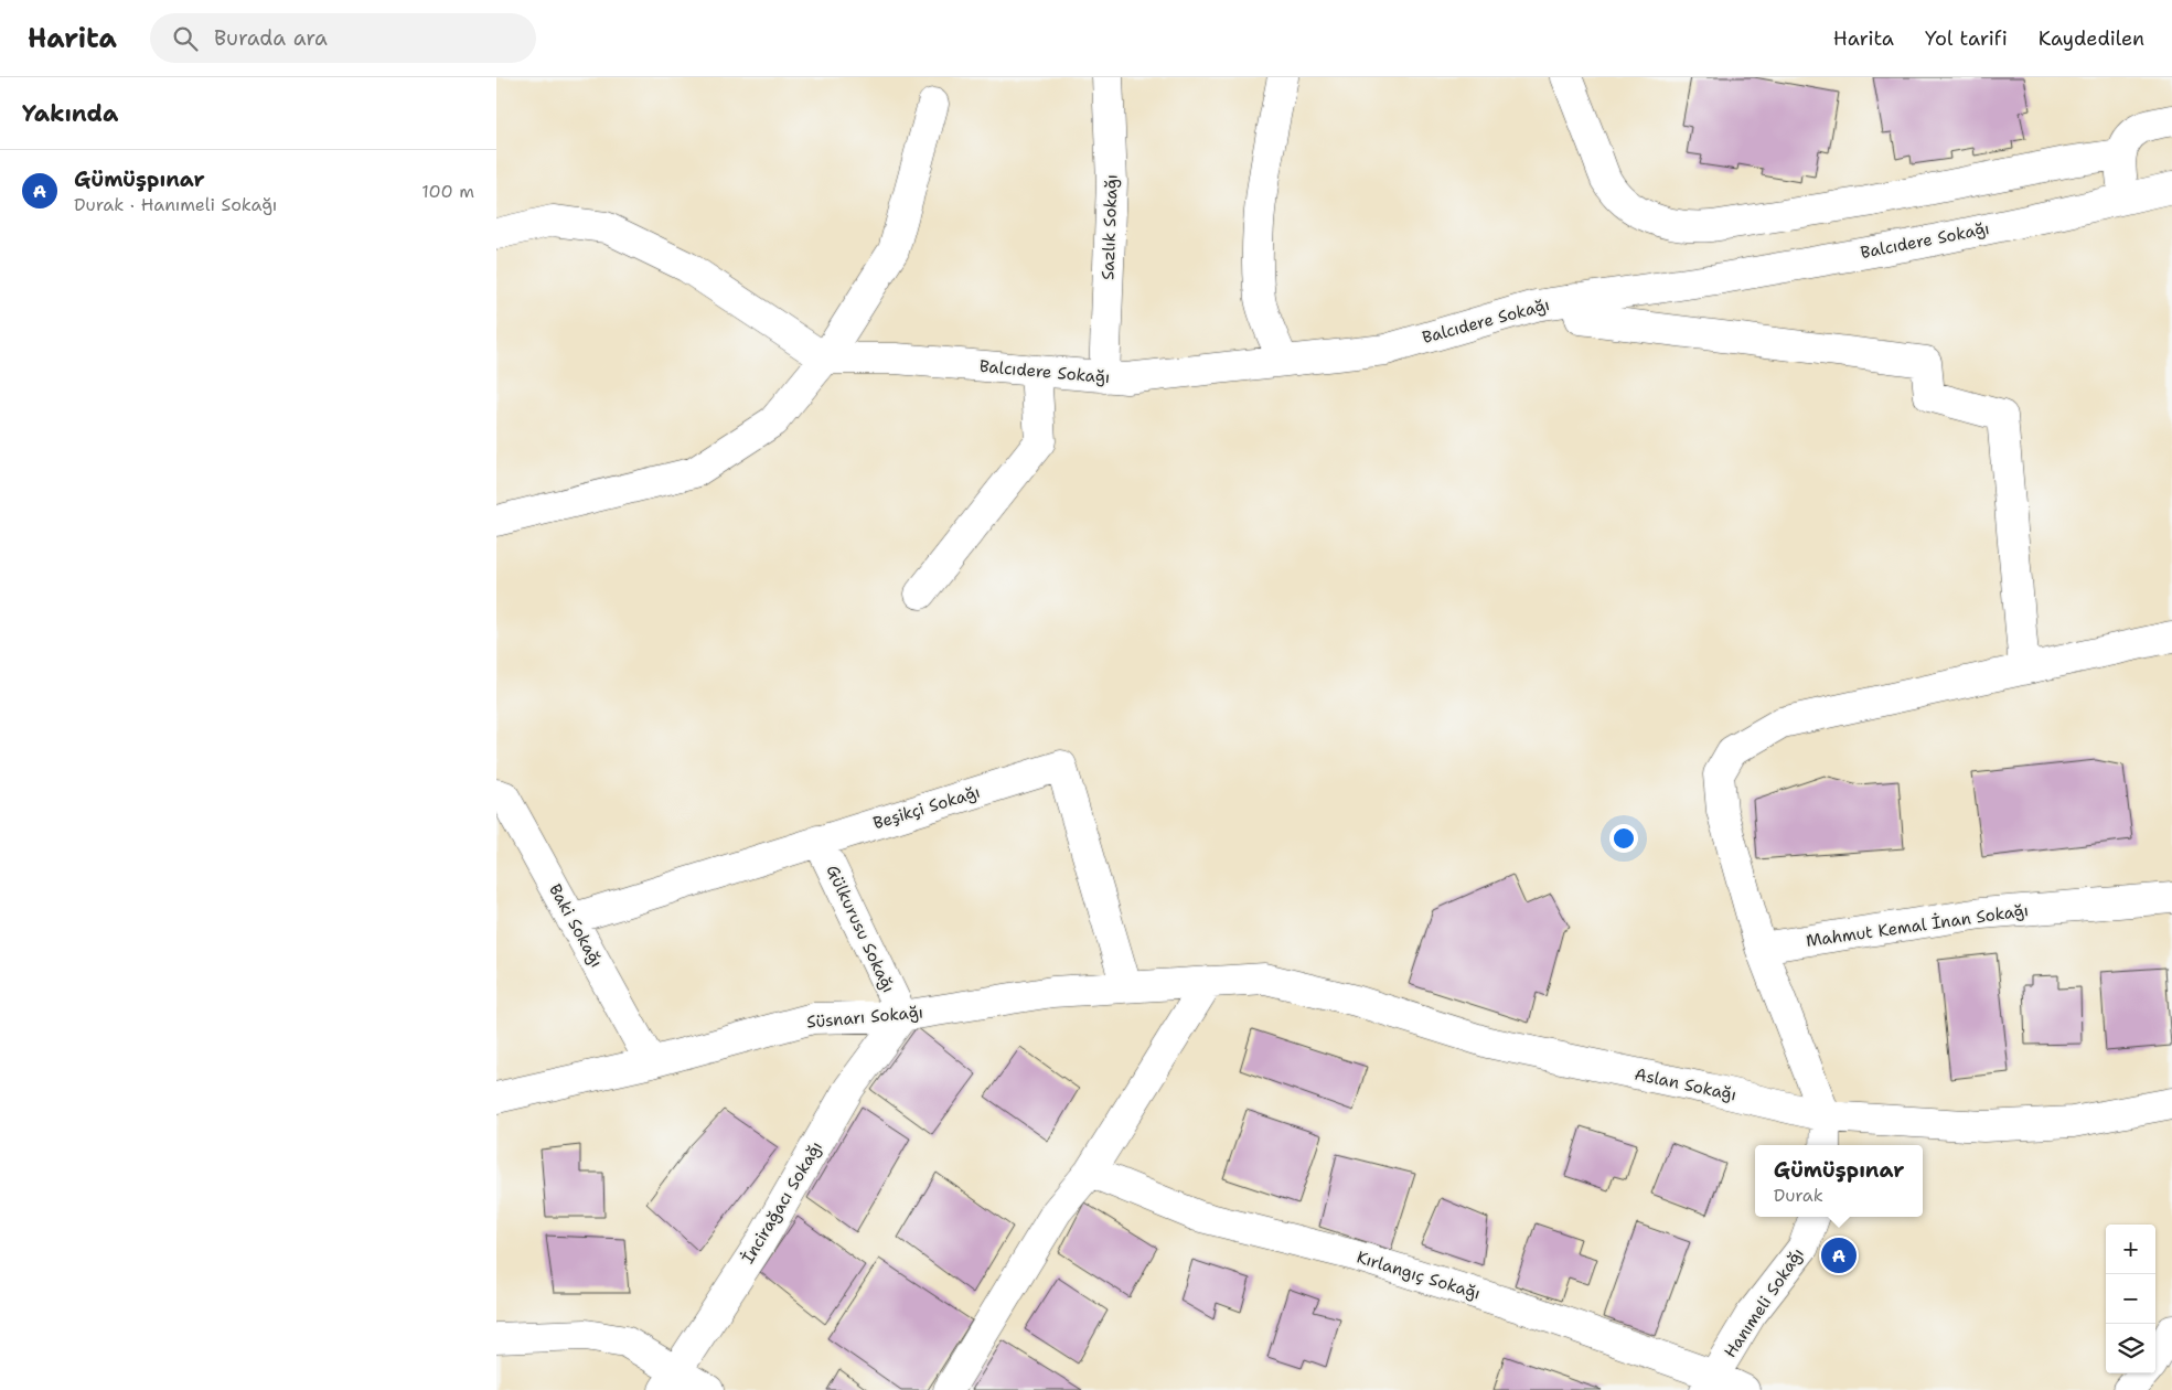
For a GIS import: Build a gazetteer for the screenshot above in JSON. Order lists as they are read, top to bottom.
{
  "streets": {
    "street": [
      "Sazlık Sokağı",
      "Balcıdere Sokağı",
      "Beşikçi Sokağı",
      "Baki Sokağı",
      "Mahmut Kemal İnan Sokağı",
      "Gülkurusu Sokağı",
      "Süsnarı Sokağı",
      "Aslan Sokağı",
      "İncirağacı Sokağı",
      "Kırlangıç Sokağı",
      "Hanımeli Sokağı"
    ]
  },
  "crossings": [
    ["Sazlık Sokağı", "Balcıdere Sokağı"],
    ["Beşikçi Sokağı", "Baki Sokağı"],
    ["Beşikçi Sokağı", "Gülkurusu Sokağı"],
    ["Beşikçi Sokağı", "Süsnarı Sokağı"],
    ["Baki Sokağı", "Süsnarı Sokağı"],
    ["Gülkurusu Sokağı", "Süsnarı Sokağı"],
    ["Gülkurusu Sokağı", "İncirağacı Sokağı"],
    ["Süsnarı Sokağı", "Aslan Sokağı"],
    ["Süsnarı Sokağı", "İncirağacı Sokağı"],
    ["Kırlangıç Sokağı", "Hanımeli Sokağı"]
  ],
  "page": {
    "header": "Harita",
    "search": "Burada ara",
    "nav": ["Harita", "Yol tarifi", "Kaydedilen"],
    "heading": "Yakında",
    "list": [
      {
        "mark": "A",
        "name": "Gümüşpınar",
        "note": "Durak · Hanımeli Sokağı",
        "value": "100 m"
      }
    ],
    "popup": ["Gümüşpınar", "Durak"],
    "map_buttons": ["+", "−"],
    "pins": "A"
  }
}
